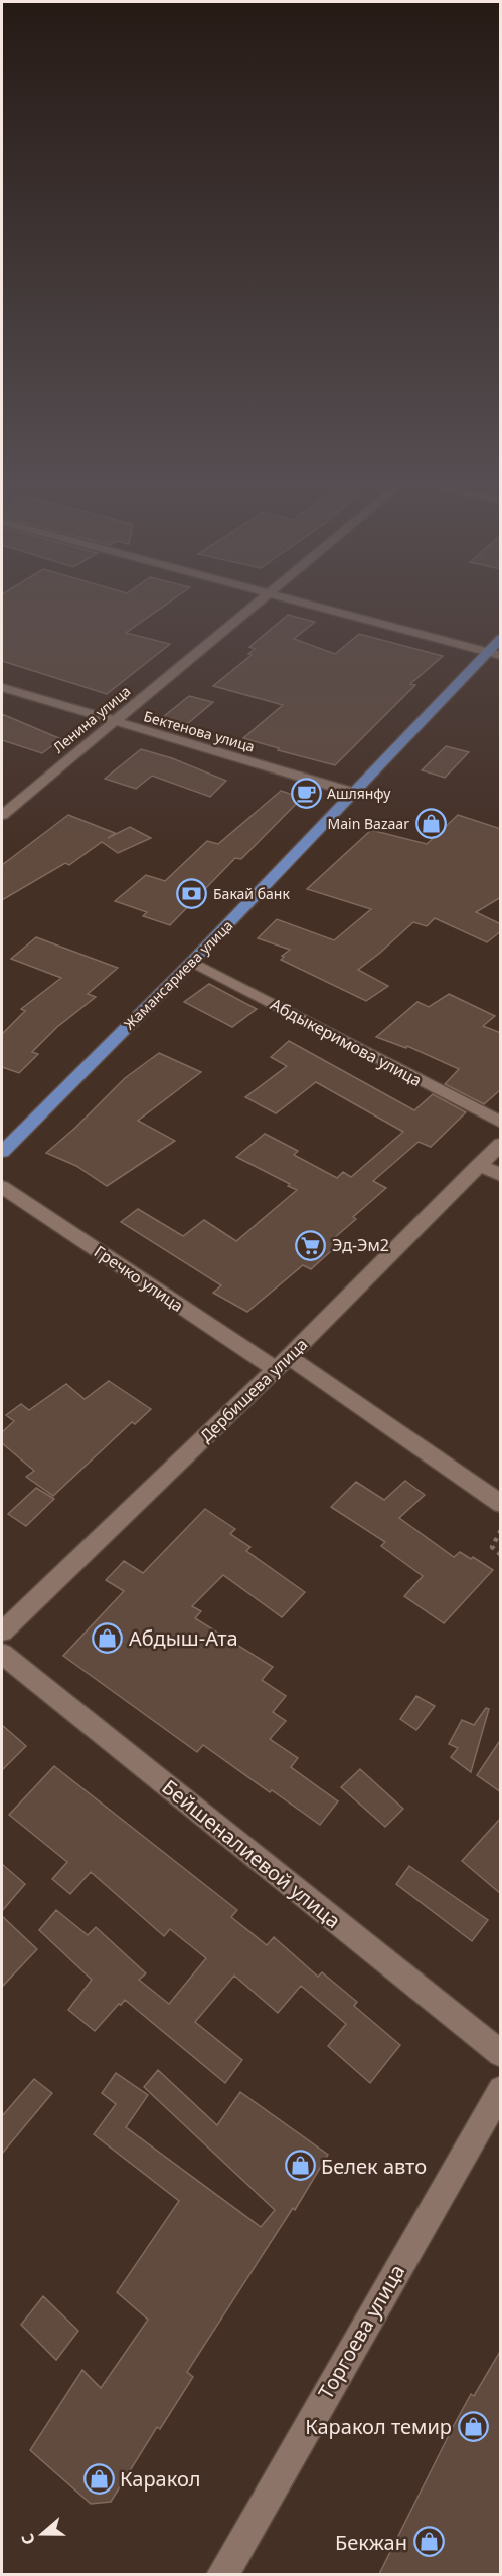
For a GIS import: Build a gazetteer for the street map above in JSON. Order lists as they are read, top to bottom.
{
  "streets": {
    "main road": ["Жамансариева улица"],
    "street": [
      "Ленина улица",
      "Бектенова улица",
      "Абдыкеримова улица",
      "Гречко улица",
      "Дербишева улица",
      "Бейшеналиевой улица",
      "Торгоева улица"
    ]
  },
  "crossings": [
    ["Ленина улица", "Бектенова улица"],
    ["Бектенова улица", "Жамансариева улица"],
    ["Жамансариева улица", "Абдыкеримова улица"],
    ["Гречко улица", "Дербишева улица"]
  ],
  "places": {
    "cafe": ["Ашлянфу"],
    "shop": [
      "Main Bazaar",
      "Абдыш-Ата",
      "Белек авто",
      "Каракол темир",
      "Каракол",
      "Бекжан"
    ],
    "bank": ["Бакай банк"],
    "supermarket": ["Эд-Эм2"]
  },
  "north": "left"
}
